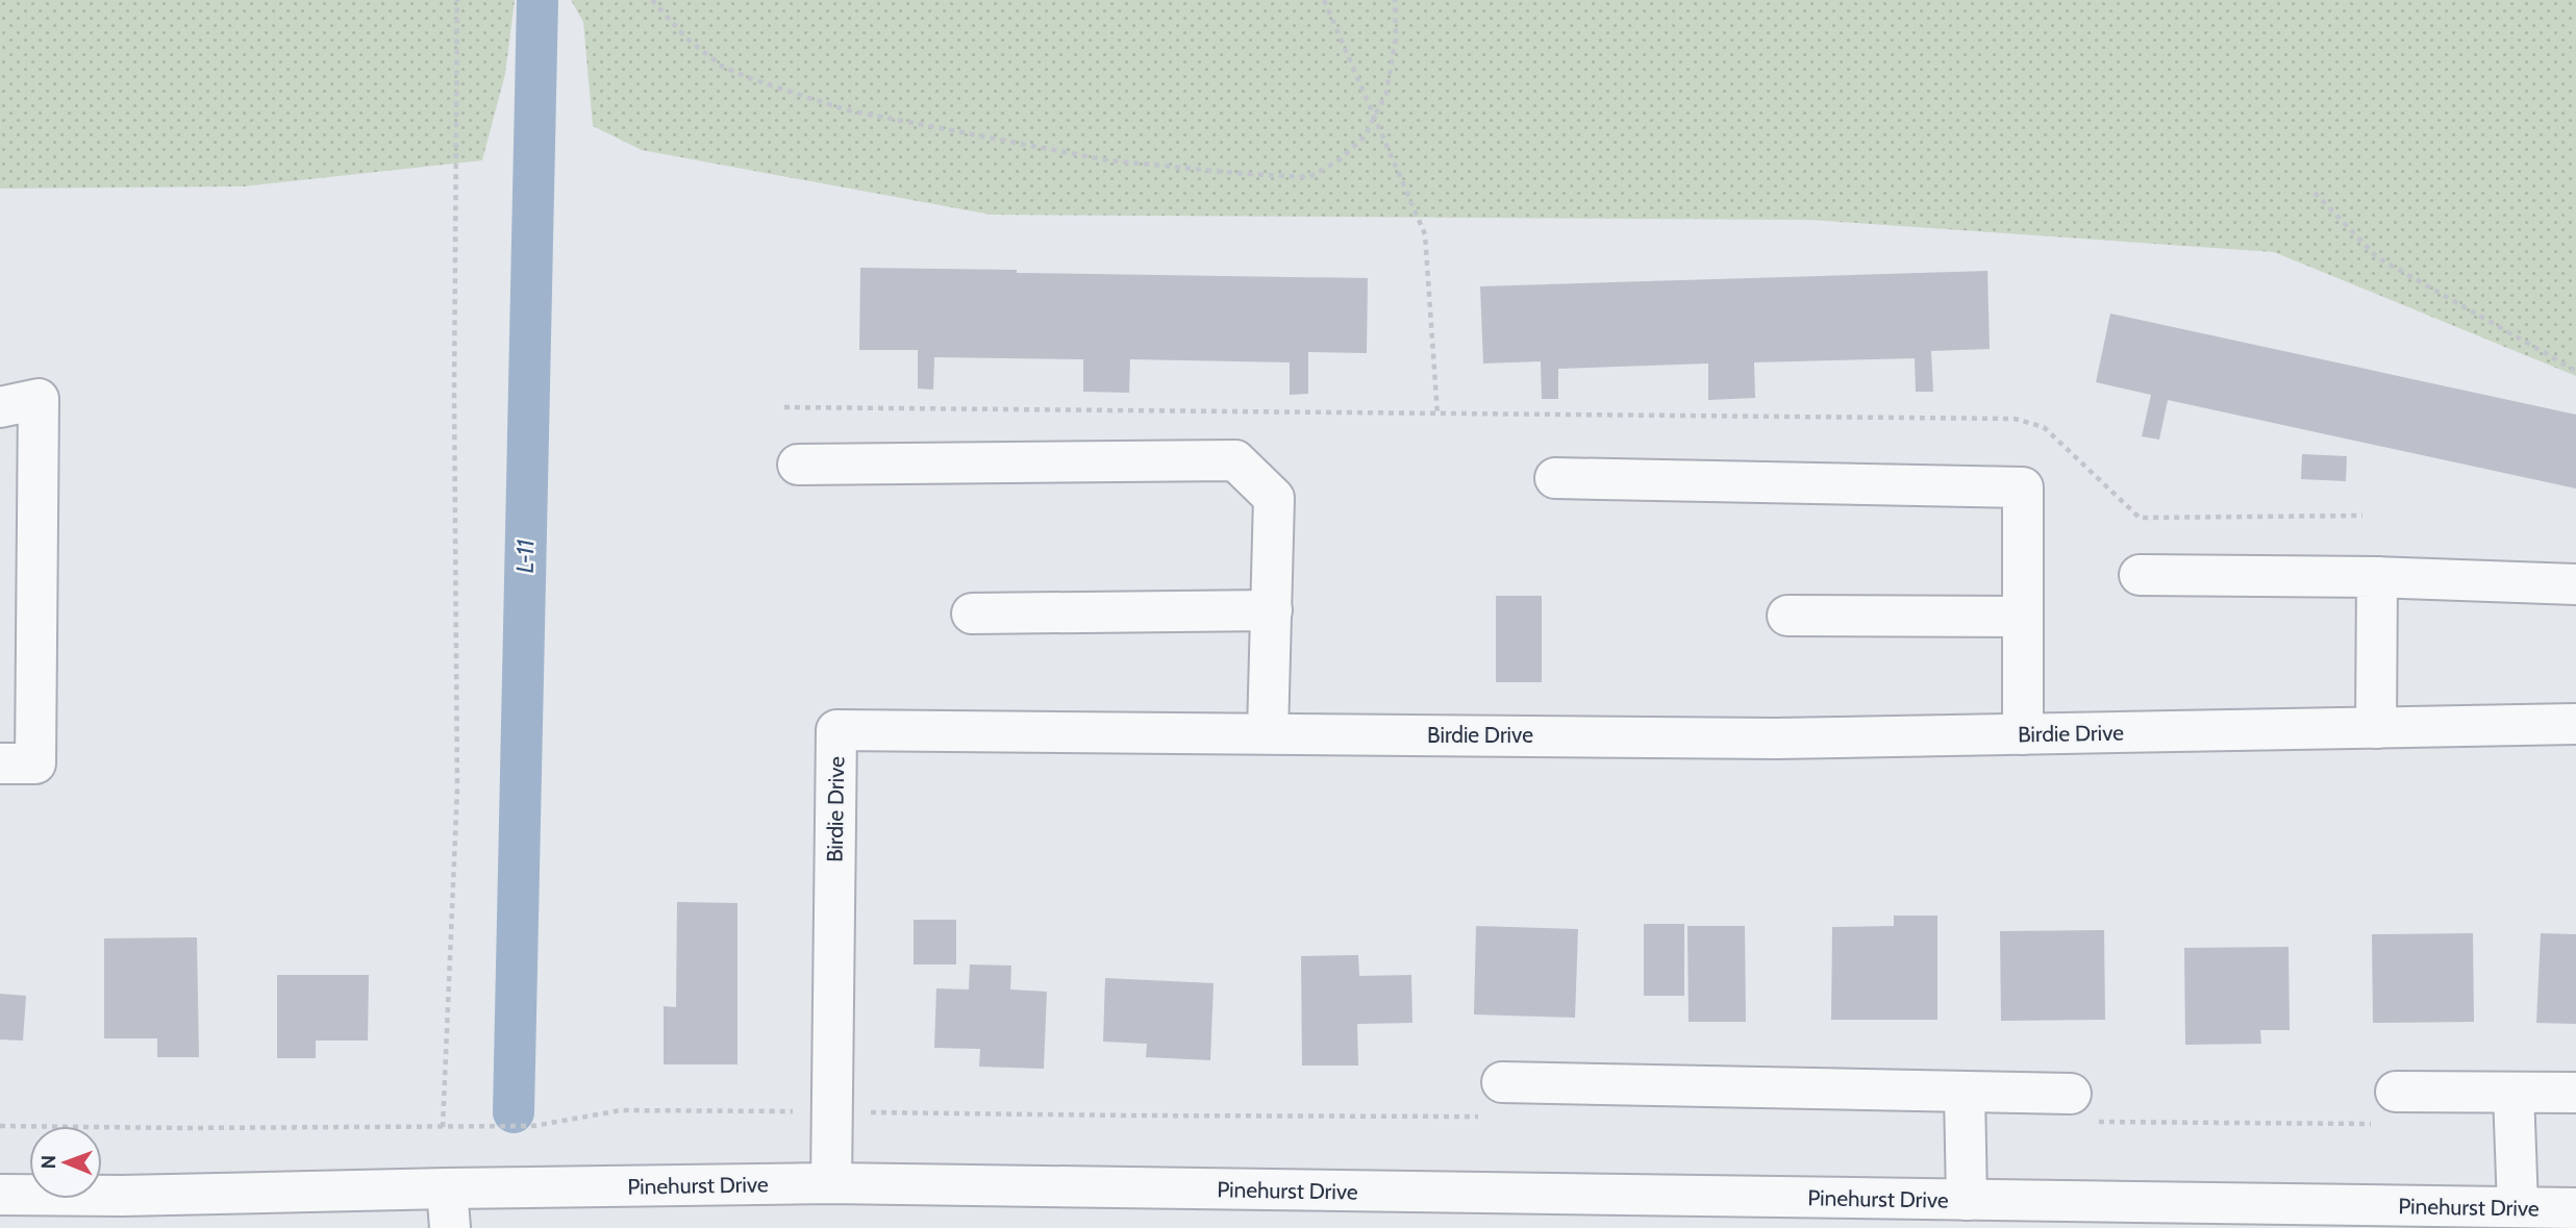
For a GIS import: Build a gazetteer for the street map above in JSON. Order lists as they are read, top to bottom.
{
  "streets": {
    "street": ["Birdie Drive", "Pinehurst Drive"]
  },
  "crossings": [
    ["Birdie Drive", "Pinehurst Drive"]
  ],
  "water": ["L-11"],
  "north": "left"
}
